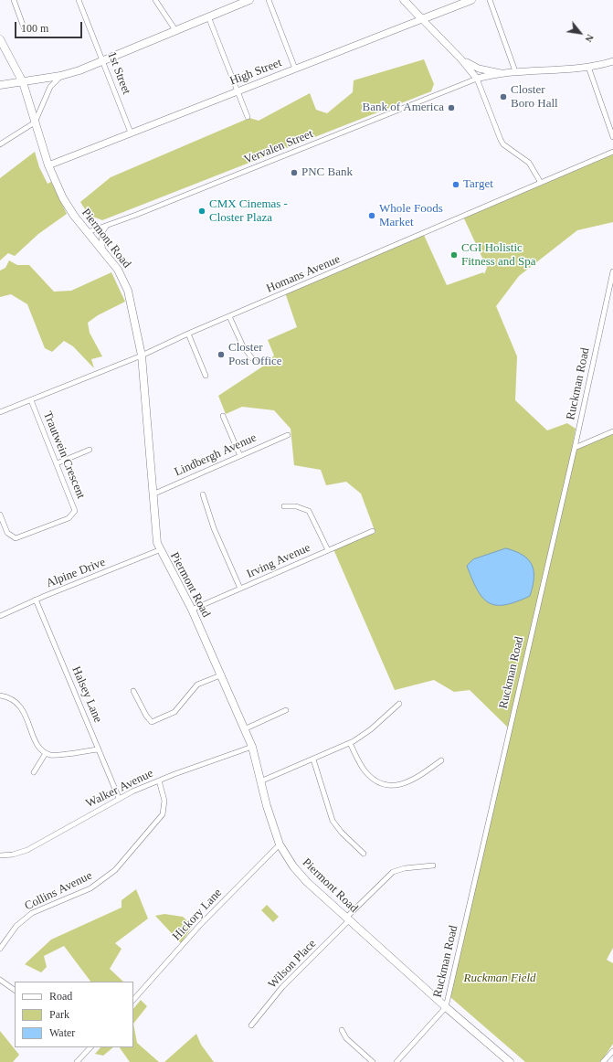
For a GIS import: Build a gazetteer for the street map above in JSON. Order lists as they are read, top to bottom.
{
  "streets": {
    "main road": ["High Street", "Piermont Road"],
    "street": [
      "1st Street",
      "Vervalen Street",
      "Homans Avenue",
      "Ruckman Road",
      "Trautwein Crescent",
      "Lindbergh Avenue",
      "Irving Avenue",
      "Alpine Drive",
      "Halsey Lane",
      "Walker Avenue",
      "Collins Avenue",
      "Hickory Lane",
      "Wilson Place"
    ]
  },
  "crossings": [
    ["High Street", "1st Street"],
    ["High Street", "Piermont Road"],
    ["Vervalen Street", "Piermont Road"],
    ["Piermont Road", "Homans Avenue"],
    ["Piermont Road", "Ruckman Road"],
    ["Piermont Road", "Lindbergh Avenue"],
    ["Piermont Road", "Irving Avenue"],
    ["Piermont Road", "Alpine Drive"],
    ["Piermont Road", "Walker Avenue"],
    ["Piermont Road", "Hickory Lane"],
    ["Piermont Road", "Wilson Place"],
    ["Homans Avenue", "Trautwein Crescent"],
    ["Alpine Drive", "Halsey Lane"],
    ["Halsey Lane", "Walker Avenue"],
    ["Walker Avenue", "Collins Avenue"]
  ],
  "parks": ["Ruckman Field"],
  "places": [
    "Closter Boro Hall",
    "Bank of America",
    "PNC Bank",
    "Target",
    "CMX Cinemas - Closter Plaza",
    "Whole Foods Market",
    "CGI Holistic Fitness and Spa",
    "Closter Post Office"
  ],
  "legend": ["Road", "Park", "Water"],
  "scale_bar": "100 m",
  "north": "bottom right"
}
